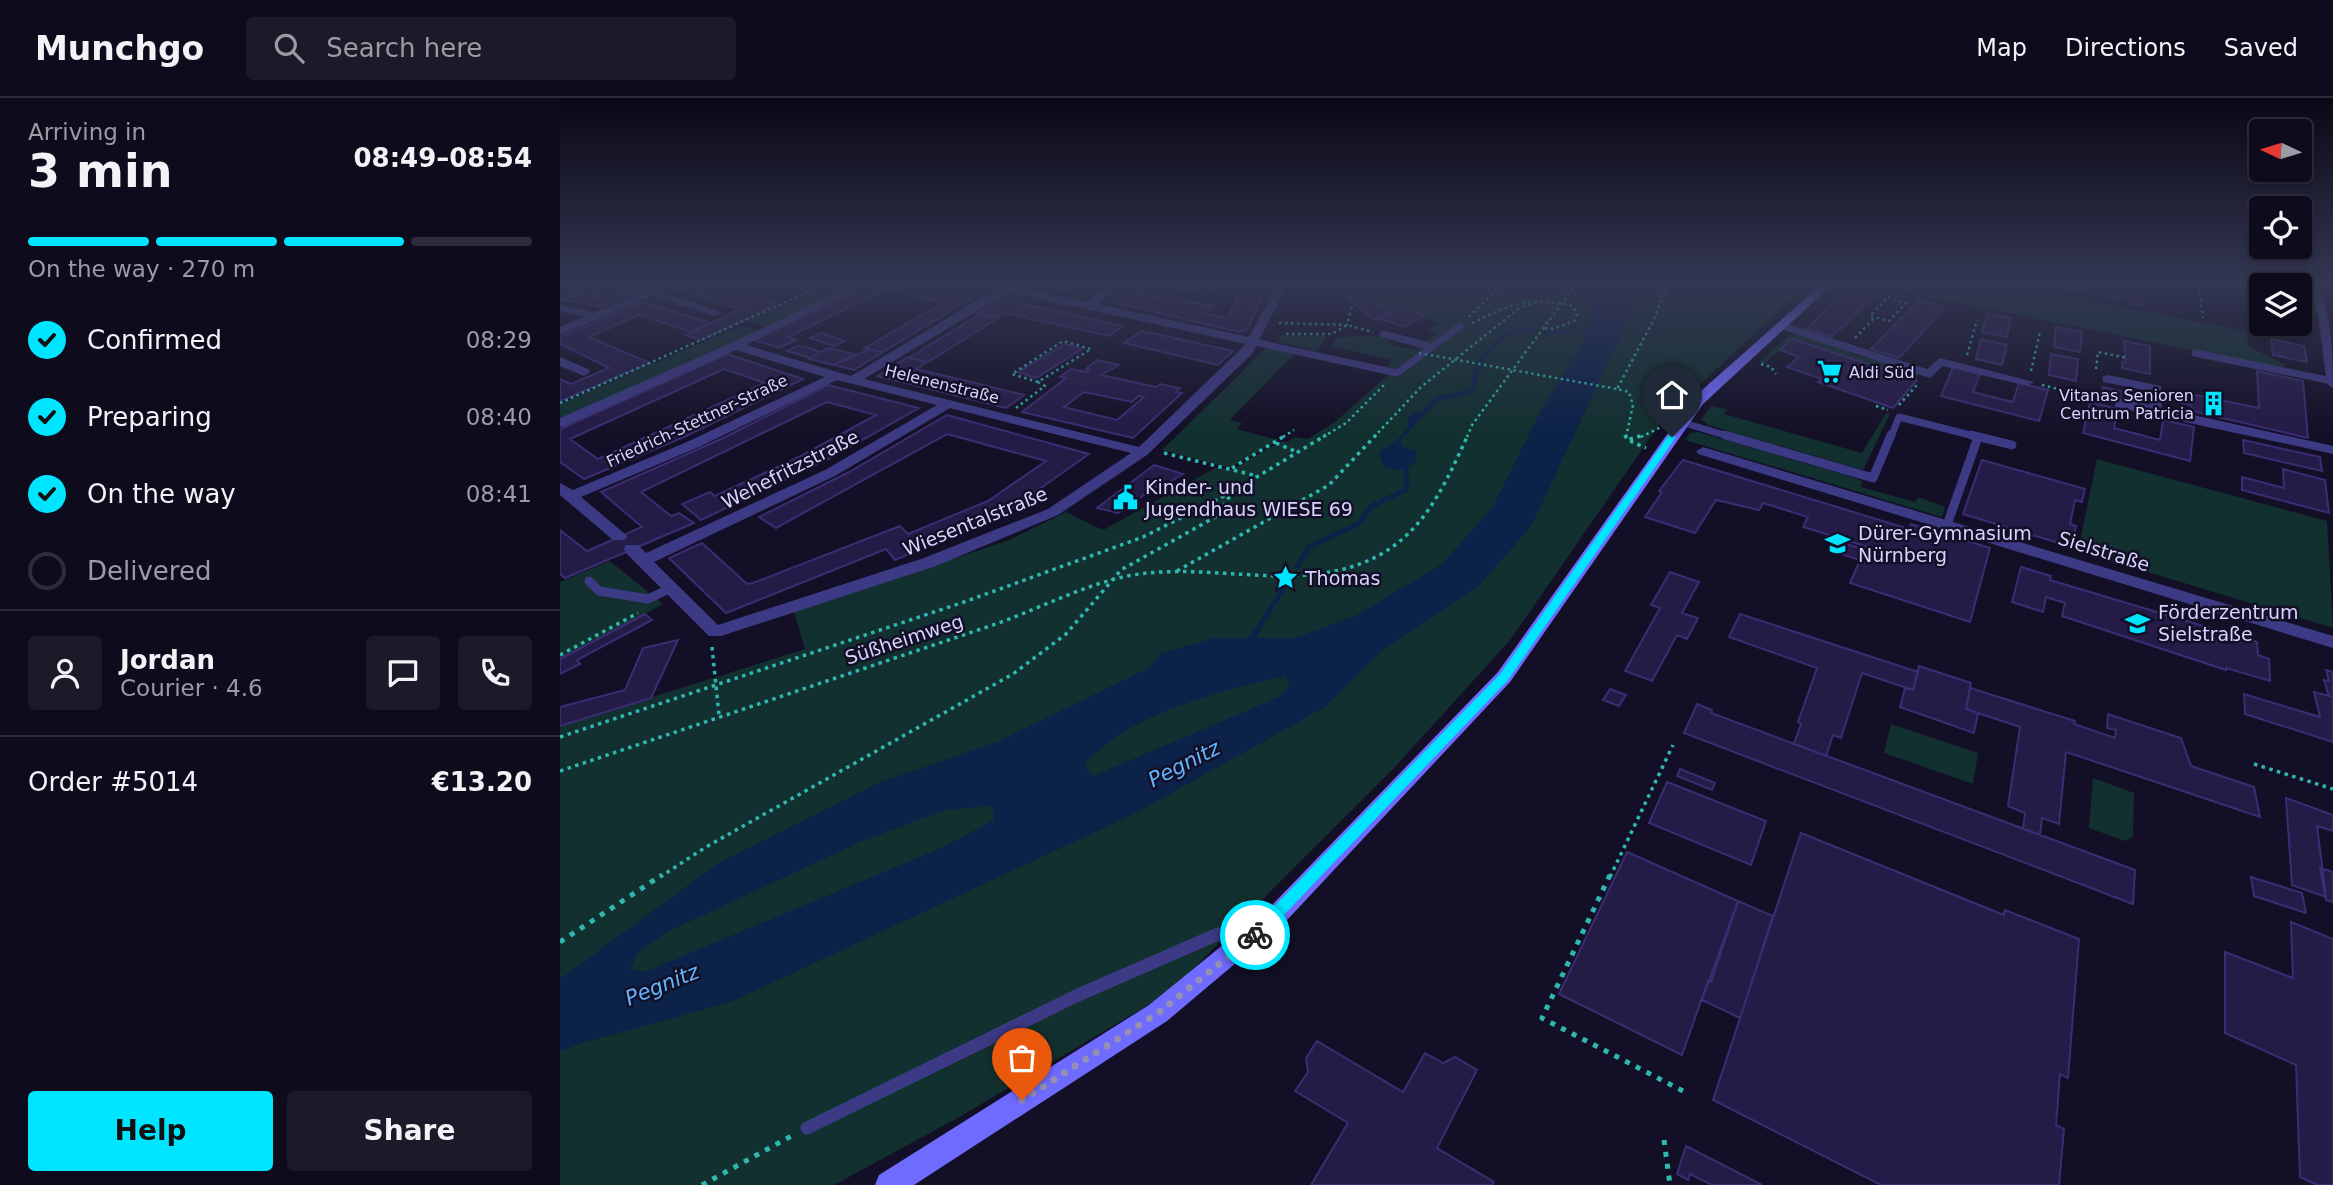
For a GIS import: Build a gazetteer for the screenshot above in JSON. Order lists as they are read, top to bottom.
{
  "streets": {
    "street": [
      "Helenenstraße",
      "Friedrich-Stettner-Straße",
      "Wehefritzstraße",
      "Wiesentalstraße",
      "Sielstraße"
    ],
    "path": ["Süßheimweg"]
  },
  "crossings": [
    ["Helenenstraße", "Friedrich-Stettner-Straße"],
    ["Helenenstraße", "Wehefritzstraße"],
    ["Helenenstraße", "Wiesentalstraße"]
  ],
  "water": ["Pegnitz"],
  "places": {
    "supermarket": ["Aldi Süd"],
    "building": ["Vitanas Senioren Centrum Patricia"],
    "public building": ["Kinder- und Jugendhaus WIESE 69"],
    "school or university": ["Dürer-Gymnasium Nürnberg", "Förderzentrum Sielstraße"],
    "place": ["Thomas"]
  },
  "north": "left",
  "page": {
    "header": "Munchgo",
    "search": "Search here",
    "nav": ["Map", "Directions", "Saved"],
    "heading": ["3 min", "Arriving in", "08:49–08:54"],
    "panel": [
      "Jordan",
      "Courier · 4.6",
      "Order #5014",
      "€13.20"
    ],
    "bar": "On the way · 270 m",
    "list": [
      ["Confirmed", "08:29"],
      ["Preparing", "08:40"],
      ["On the way", "08:41"],
      "Delivered"
    ],
    "buttons": ["Help", "Share"]
  }
}
